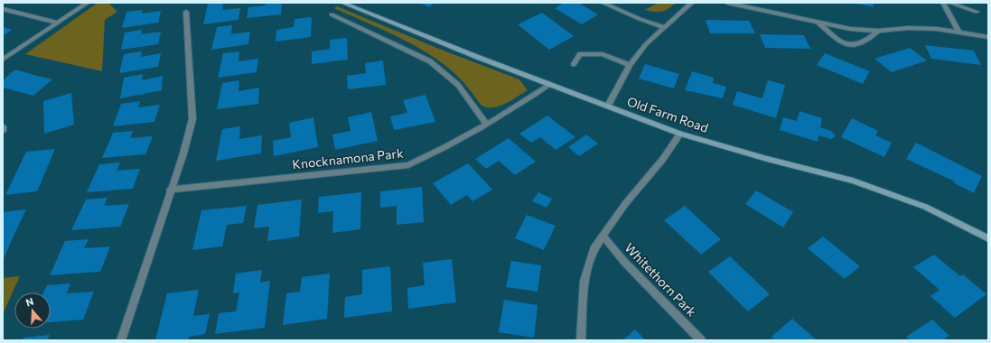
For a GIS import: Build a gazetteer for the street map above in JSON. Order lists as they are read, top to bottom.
{
  "streets": {
    "street": ["Old Farm Road", "Knocknamona Park", "Whitethorn Park"]
  },
  "crossings": [
    ["Old Farm Road", "Knocknamona Park"]
  ],
  "north": "top"
}
